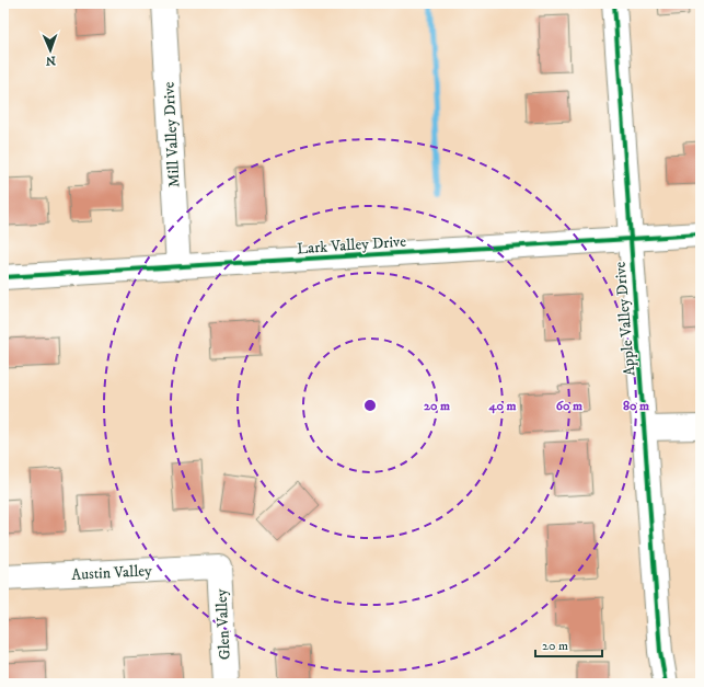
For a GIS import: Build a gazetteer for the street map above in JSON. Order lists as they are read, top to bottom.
{
  "streets": {
    "street": [
      "Mill Valley Drive",
      "Lark Valley Drive",
      "Apple Valley Drive",
      "Austin Valley",
      "Glen Valley"
    ]
  },
  "crossings": [
    ["Mill Valley Drive", "Lark Valley Drive"],
    ["Lark Valley Drive", "Apple Valley Drive"],
    ["Austin Valley", "Glen Valley"]
  ],
  "scale_bar": "20 m",
  "north": "bottom",
  "rings": [
    "20 m",
    "40 m",
    "60 m",
    "80 m"
  ]
}
